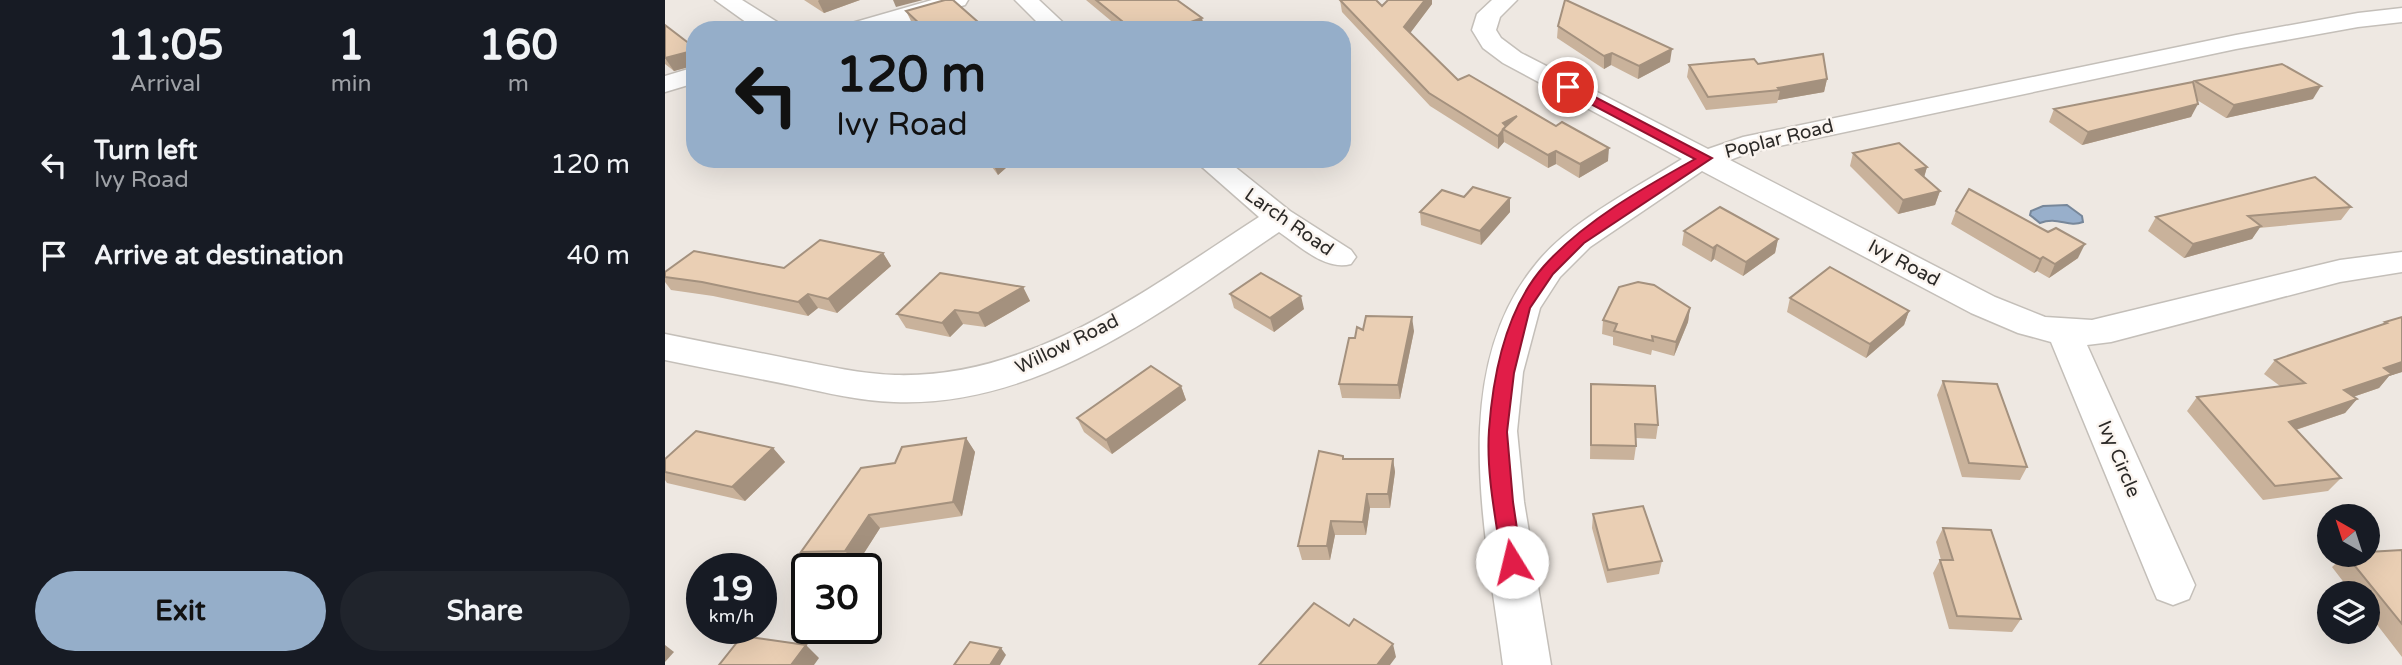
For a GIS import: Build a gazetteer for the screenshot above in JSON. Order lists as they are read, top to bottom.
{
  "streets": {
    "street": [
      "Poplar Road",
      "Larch Road",
      "Ivy Road",
      "Willow Road",
      "Ivy Circle"
    ]
  },
  "crossings": [
    ["Poplar Road", "Ivy Road"],
    ["Larch Road", "Willow Road"],
    ["Ivy Road", "Ivy Circle"]
  ],
  "north": "top left",
  "page": {
    "eta": [
      "11:05",
      "Arrival",
      "1",
      "min",
      "160",
      "m"
    ],
    "turn": ["120 m", "Ivy Road"],
    "list": [
      {
        "name": "Turn left",
        "note": "Ivy Road",
        "value": "120 m"
      },
      {
        "name": "Arrive at destination",
        "value": "40 m"
      }
    ],
    "speed": "19 km/h",
    "limit": "30",
    "buttons": ["Exit", "Share"]
  }
}
